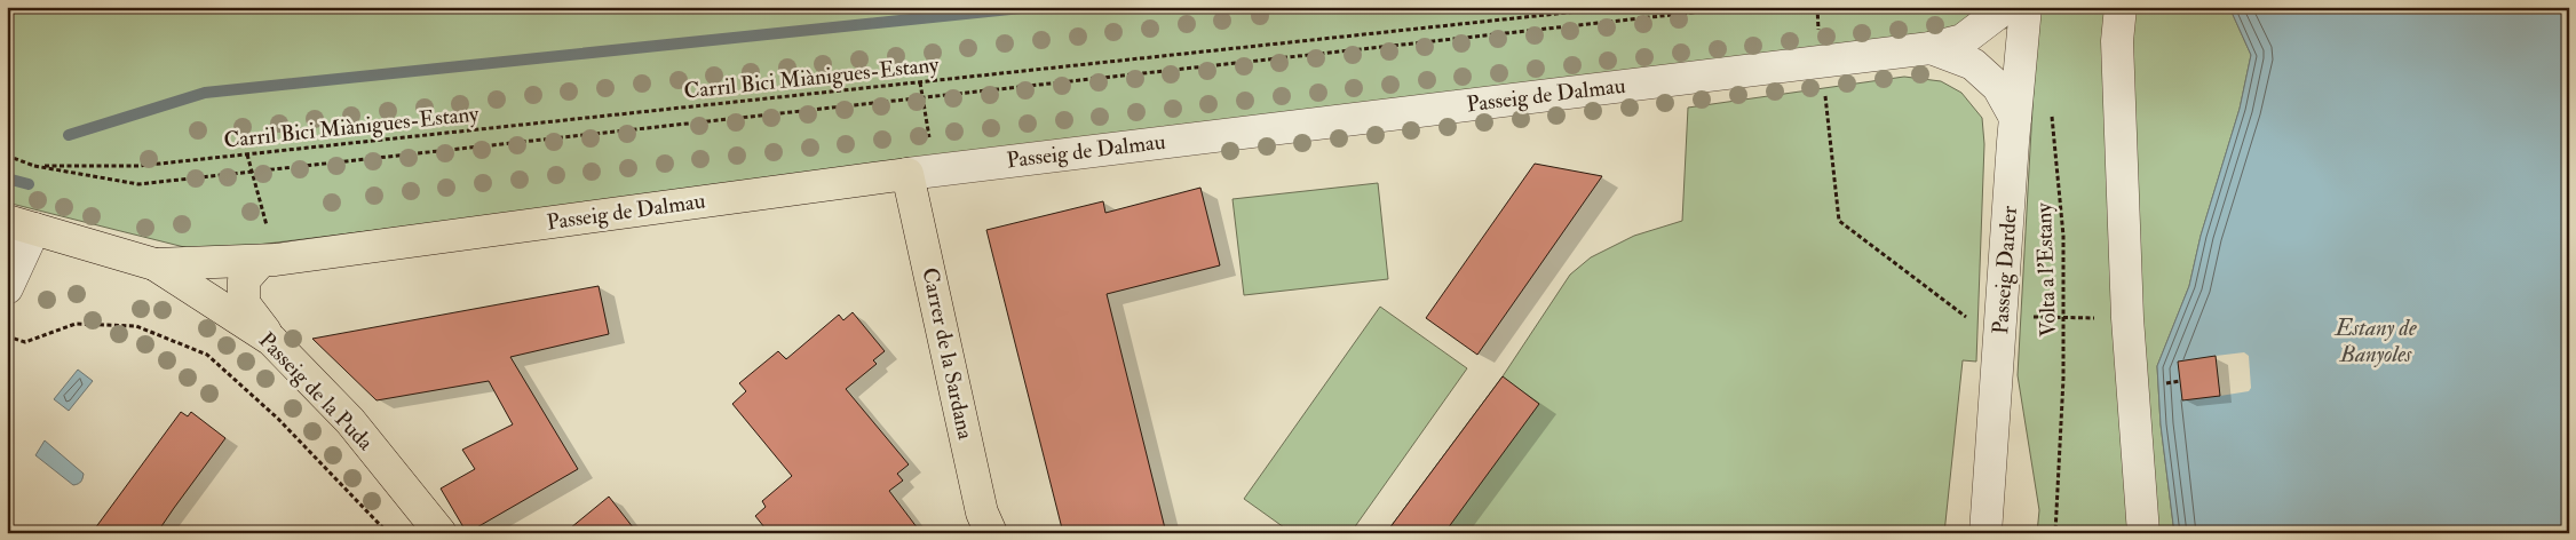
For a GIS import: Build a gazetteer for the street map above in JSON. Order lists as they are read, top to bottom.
{
  "streets": {
    "main road": ["Passeig de Dalmau", "Carrer de la Sardana", "Passeig de la Puda"],
    "street": ["Passeig Darder"],
    "path": ["Carril Bici Miànigues-Estany", "Volta a l'Estany"]
  },
  "crossings": [
    ["Passeig de Dalmau", "Carrer de la Sardana"],
    ["Passeig de Dalmau", "Passeig de la Puda"]
  ],
  "water": ["Estany de Banyoles"]
}
